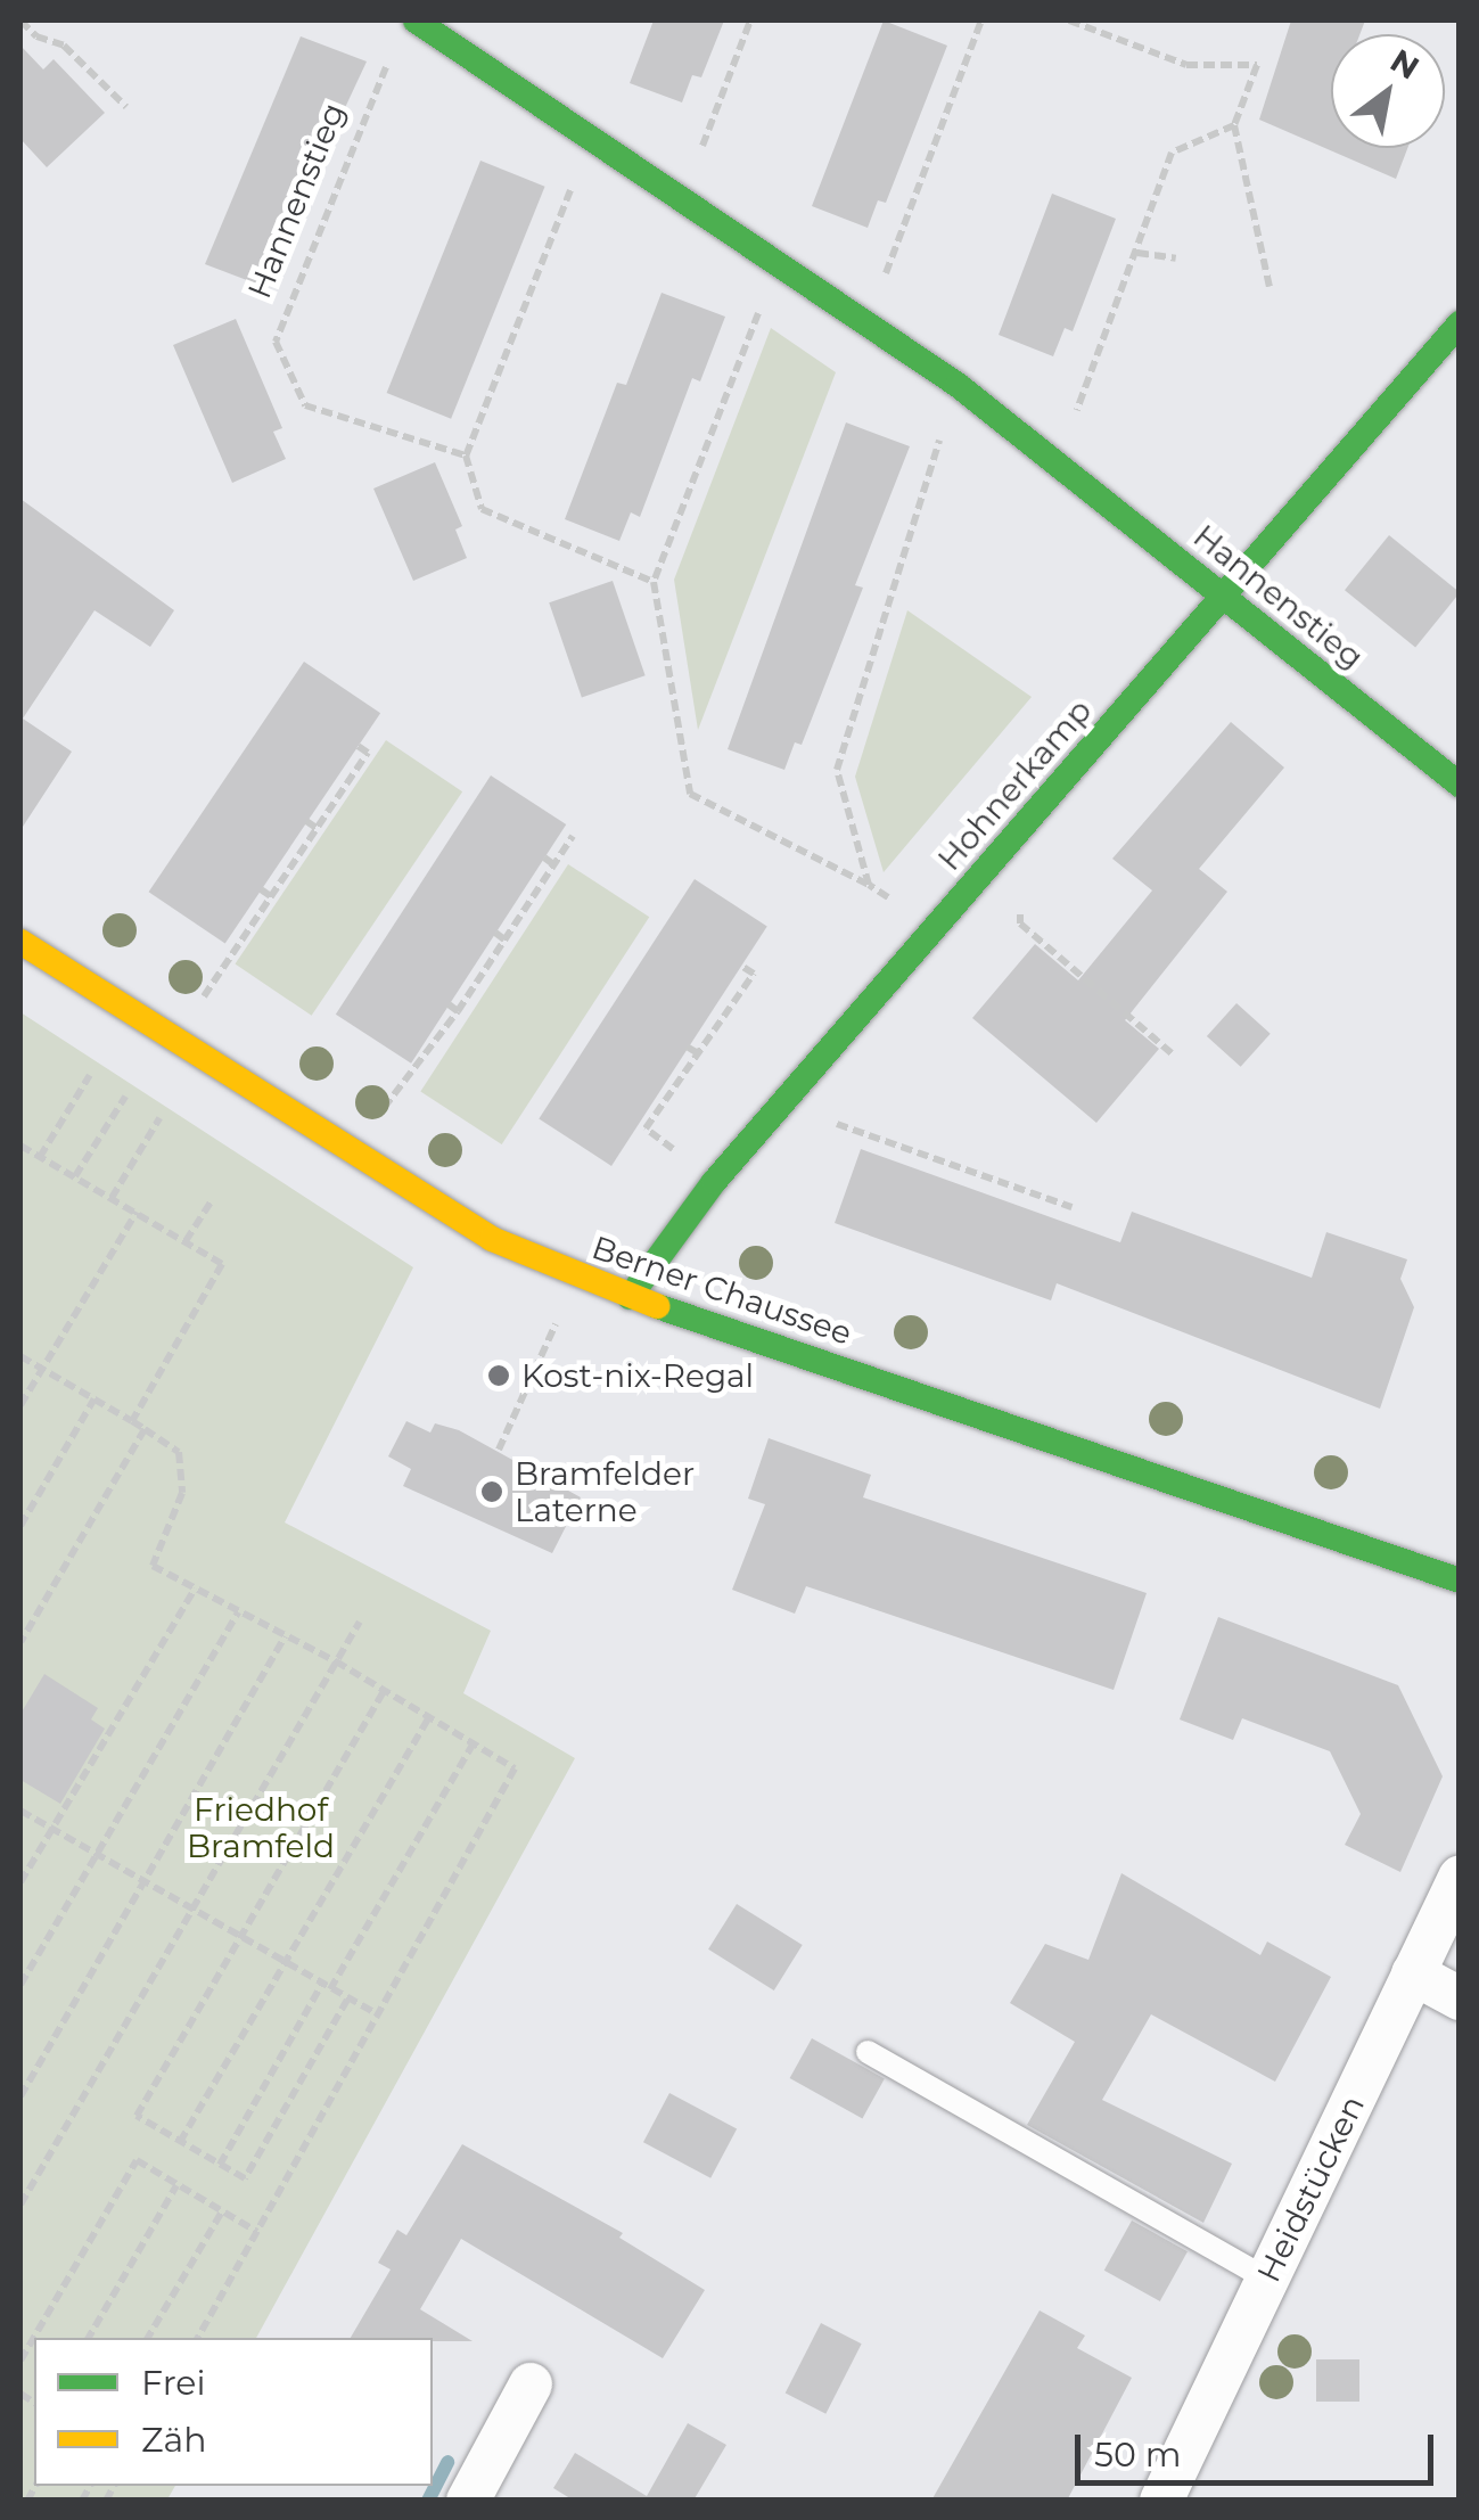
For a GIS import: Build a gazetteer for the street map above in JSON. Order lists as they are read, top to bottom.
{
  "streets": {
    "street": [
      "Hannenstieg",
      "Hohnerkamp",
      "Berner Chaussee",
      "Heidstücken"
    ]
  },
  "crossings": [
    ["Hannenstieg", "Hohnerkamp"],
    ["Hohnerkamp", "Berner Chaussee"]
  ],
  "parks": ["Friedhof Bramfeld"],
  "places": ["Kost-nix-Regal", "Bramfelder Laterne"],
  "legend": ["Frei", "Zäh"],
  "scale_bar": "50 m",
  "north": "top right"
}
